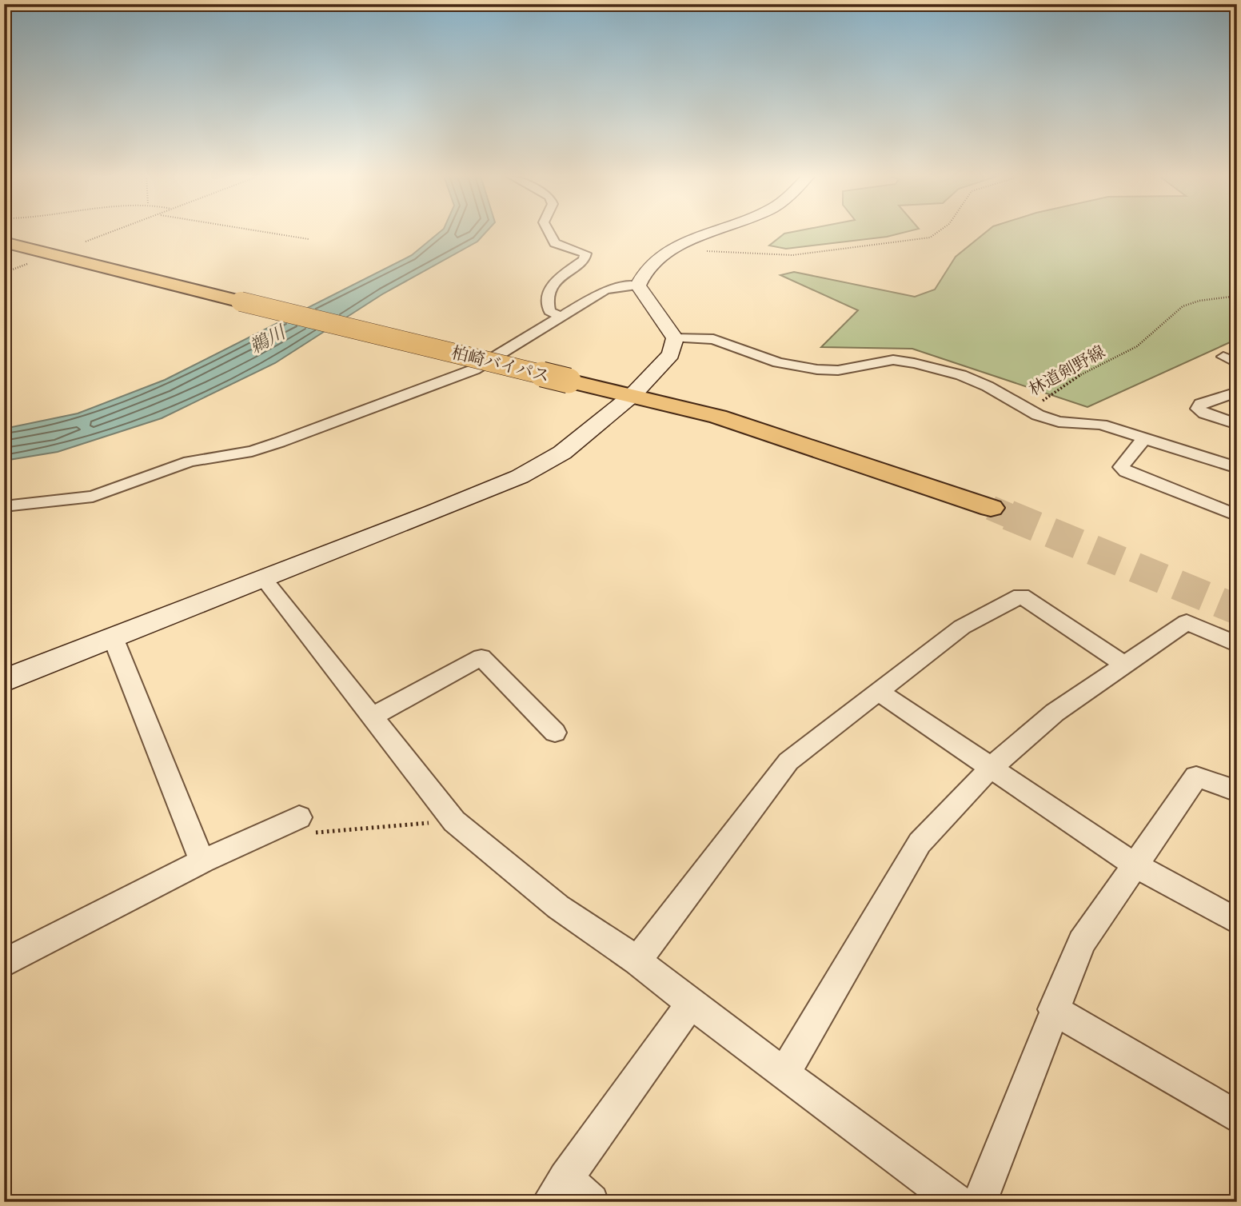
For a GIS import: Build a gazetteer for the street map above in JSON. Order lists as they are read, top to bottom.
{
  "streets": {
    "highway": ["柏崎バイパス"],
    "path": ["林道剣野線"]
  },
  "water": ["鵜川"]
}
